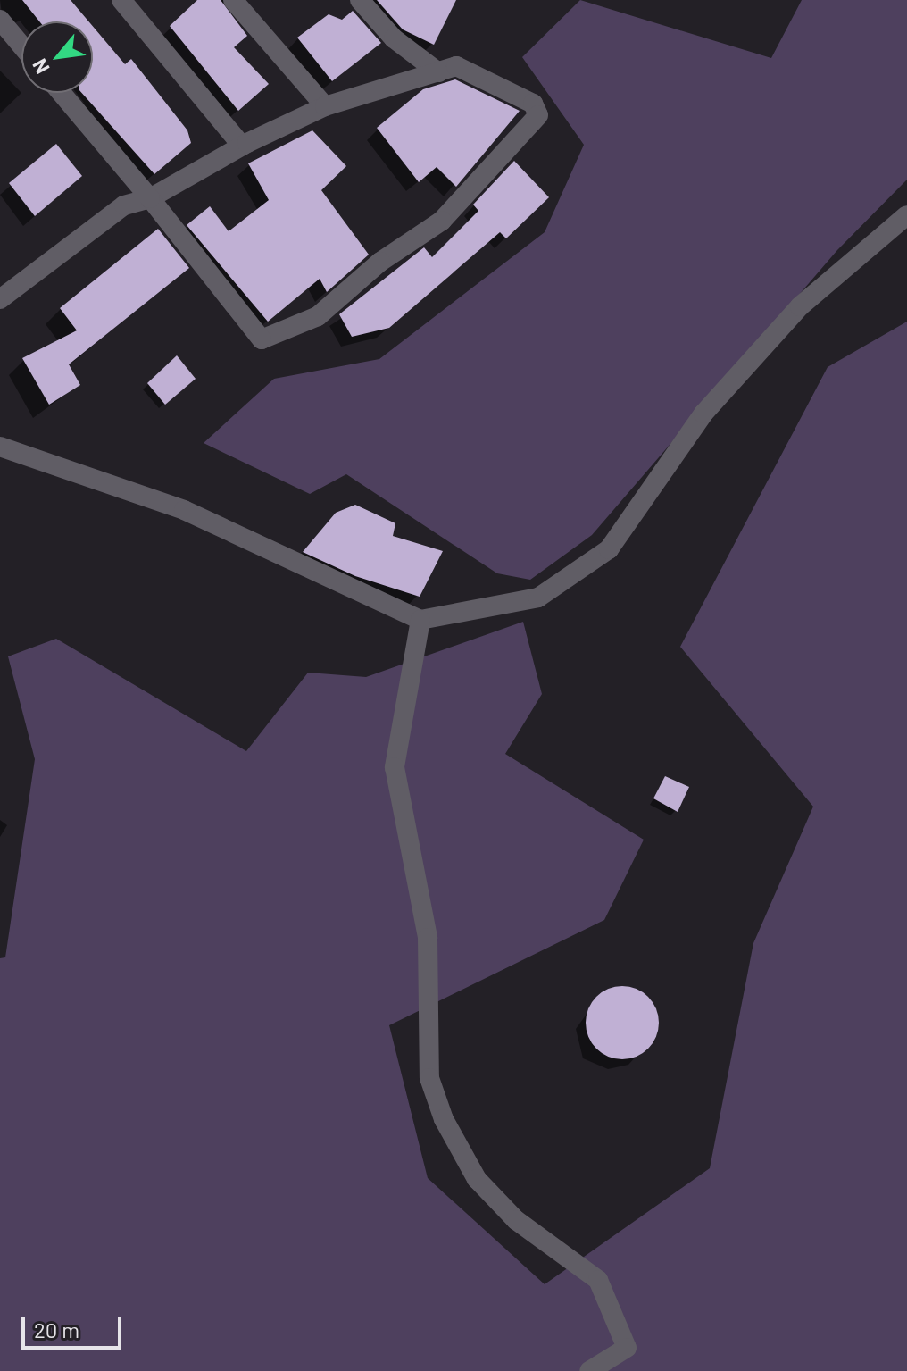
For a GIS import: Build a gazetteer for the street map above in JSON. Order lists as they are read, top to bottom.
{
  "scale_bar": "20 m",
  "north": "bottom left"
}
